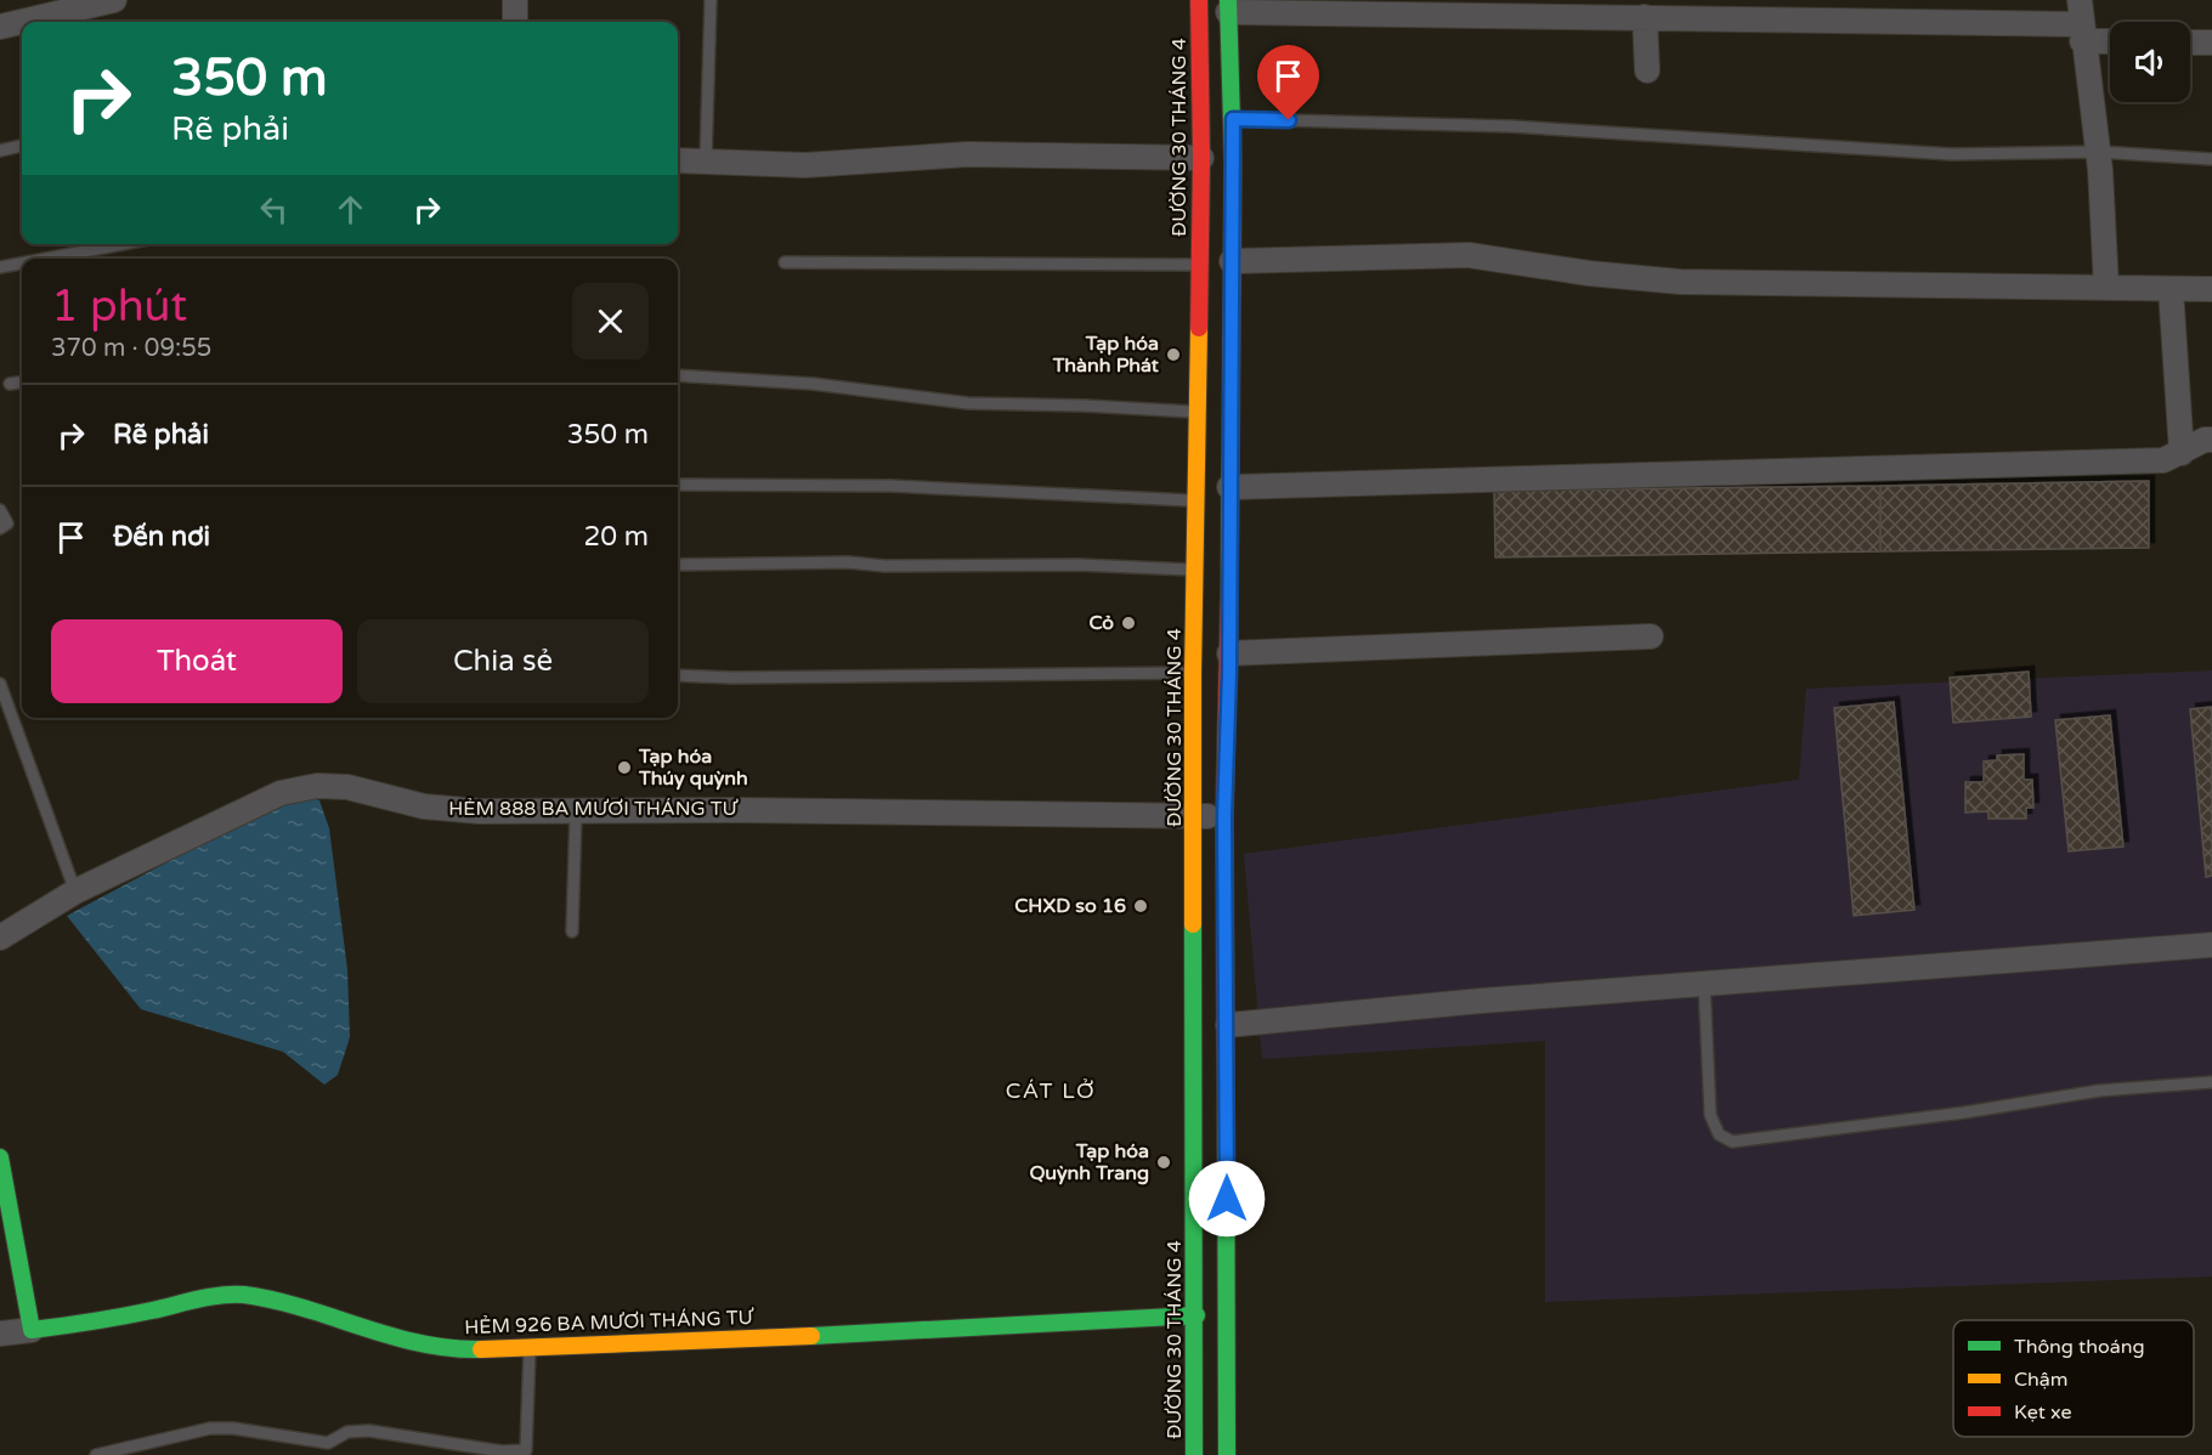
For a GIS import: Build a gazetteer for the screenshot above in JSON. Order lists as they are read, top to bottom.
{
  "streets": {
    "main road": ["ĐƯỜNG 30 THÁNG 4", "HẺM 926 BA MƯƠI THÁNG TƯ"],
    "street": ["HẺM 888 BA MƯƠI THÁNG TƯ"]
  },
  "crossings": [
    ["ĐƯỜNG 30 THÁNG 4", "HẺM 888 BA MƯƠI THÁNG TƯ"],
    ["ĐƯỜNG 30 THÁNG 4", "HẺM 926 BA MƯƠI THÁNG TƯ"]
  ],
  "districts": ["CÁT LỞ"],
  "places": [
    "Tạp hóa Thành Phát",
    "Cỏ",
    "Tạp hóa Thúy quỳnh",
    "CHXD so 16",
    "Tạp hóa Quỳnh Trang"
  ],
  "legend": ["Thông thoáng", "Chậm", "Kẹt xe"],
  "page": {
    "turn": ["350 m", "Rẽ phải"],
    "heading": ["1 phút", "370 m · 09:55"],
    "list": [
      {
        "name": "Rẽ phải",
        "value": "350 m"
      },
      {
        "name": "Đến nơi",
        "value": "20 m"
      }
    ],
    "buttons": ["Thoát", "Chia sẻ"]
  }
}
